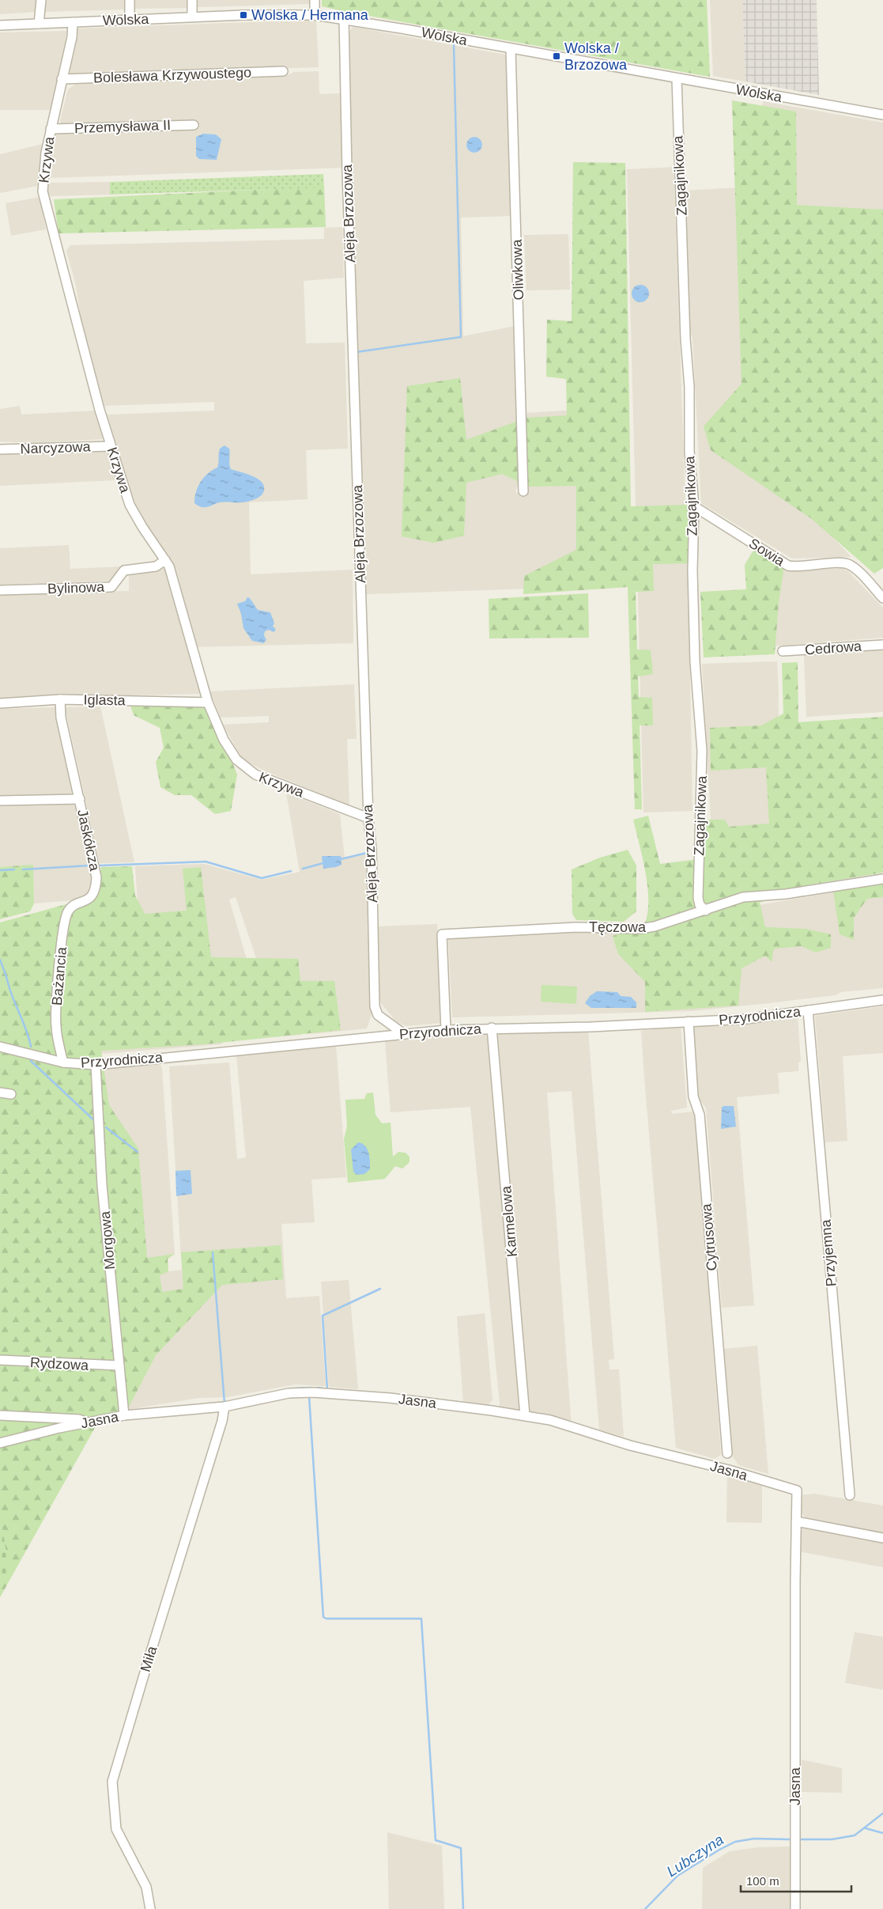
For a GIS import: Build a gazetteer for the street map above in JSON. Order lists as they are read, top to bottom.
{
  "streets": {
    "street": [
      "Wolska",
      "Bolesława Krzywoustego",
      "Przemysława II",
      "Krzywa",
      "Zagajnikowa",
      "Aleja Brzozowa",
      "Oliwkowa",
      "Narcyzowa",
      "Sowia",
      "Bylinowa",
      "Cedrowa",
      "Iglasta",
      "Jaskółcza",
      "Tęczowa",
      "Bażancia",
      "Przyrodnicza",
      "Karmelowa",
      "Cytrusowa",
      "Morgowa",
      "Przyjemna",
      "Rydzowa",
      "Jasna",
      "Miła"
    ]
  },
  "crossings": [
    ["Wolska", "Krzywa"],
    ["Wolska", "Zagajnikowa"],
    ["Wolska", "Aleja Brzozowa"],
    ["Wolska", "Oliwkowa"],
    ["Bolesława Krzywoustego", "Krzywa"],
    ["Przemysława II", "Krzywa"],
    ["Krzywa", "Aleja Brzozowa"],
    ["Krzywa", "Narcyzowa"],
    ["Krzywa", "Bylinowa"],
    ["Krzywa", "Iglasta"],
    ["Zagajnikowa", "Sowia"],
    ["Zagajnikowa", "Tęczowa"],
    ["Aleja Brzozowa", "Przyrodnicza"],
    ["Iglasta", "Jaskółcza"],
    ["Jaskółcza", "Bażancia"],
    ["Tęczowa", "Przyrodnicza"],
    ["Bażancia", "Przyrodnicza"],
    ["Przyrodnicza", "Karmelowa"],
    ["Przyrodnicza", "Cytrusowa"],
    ["Przyrodnicza", "Morgowa"],
    ["Przyrodnicza", "Przyjemna"],
    ["Karmelowa", "Jasna"],
    ["Morgowa", "Rydzowa"],
    ["Morgowa", "Jasna"],
    ["Jasna", "Miła"]
  ],
  "water": ["Lubczyna"],
  "places": {
    "transit": ["Wolska / Hermana", "Wolska / Brzozowa"]
  },
  "scale_bar": "100 m"
}
